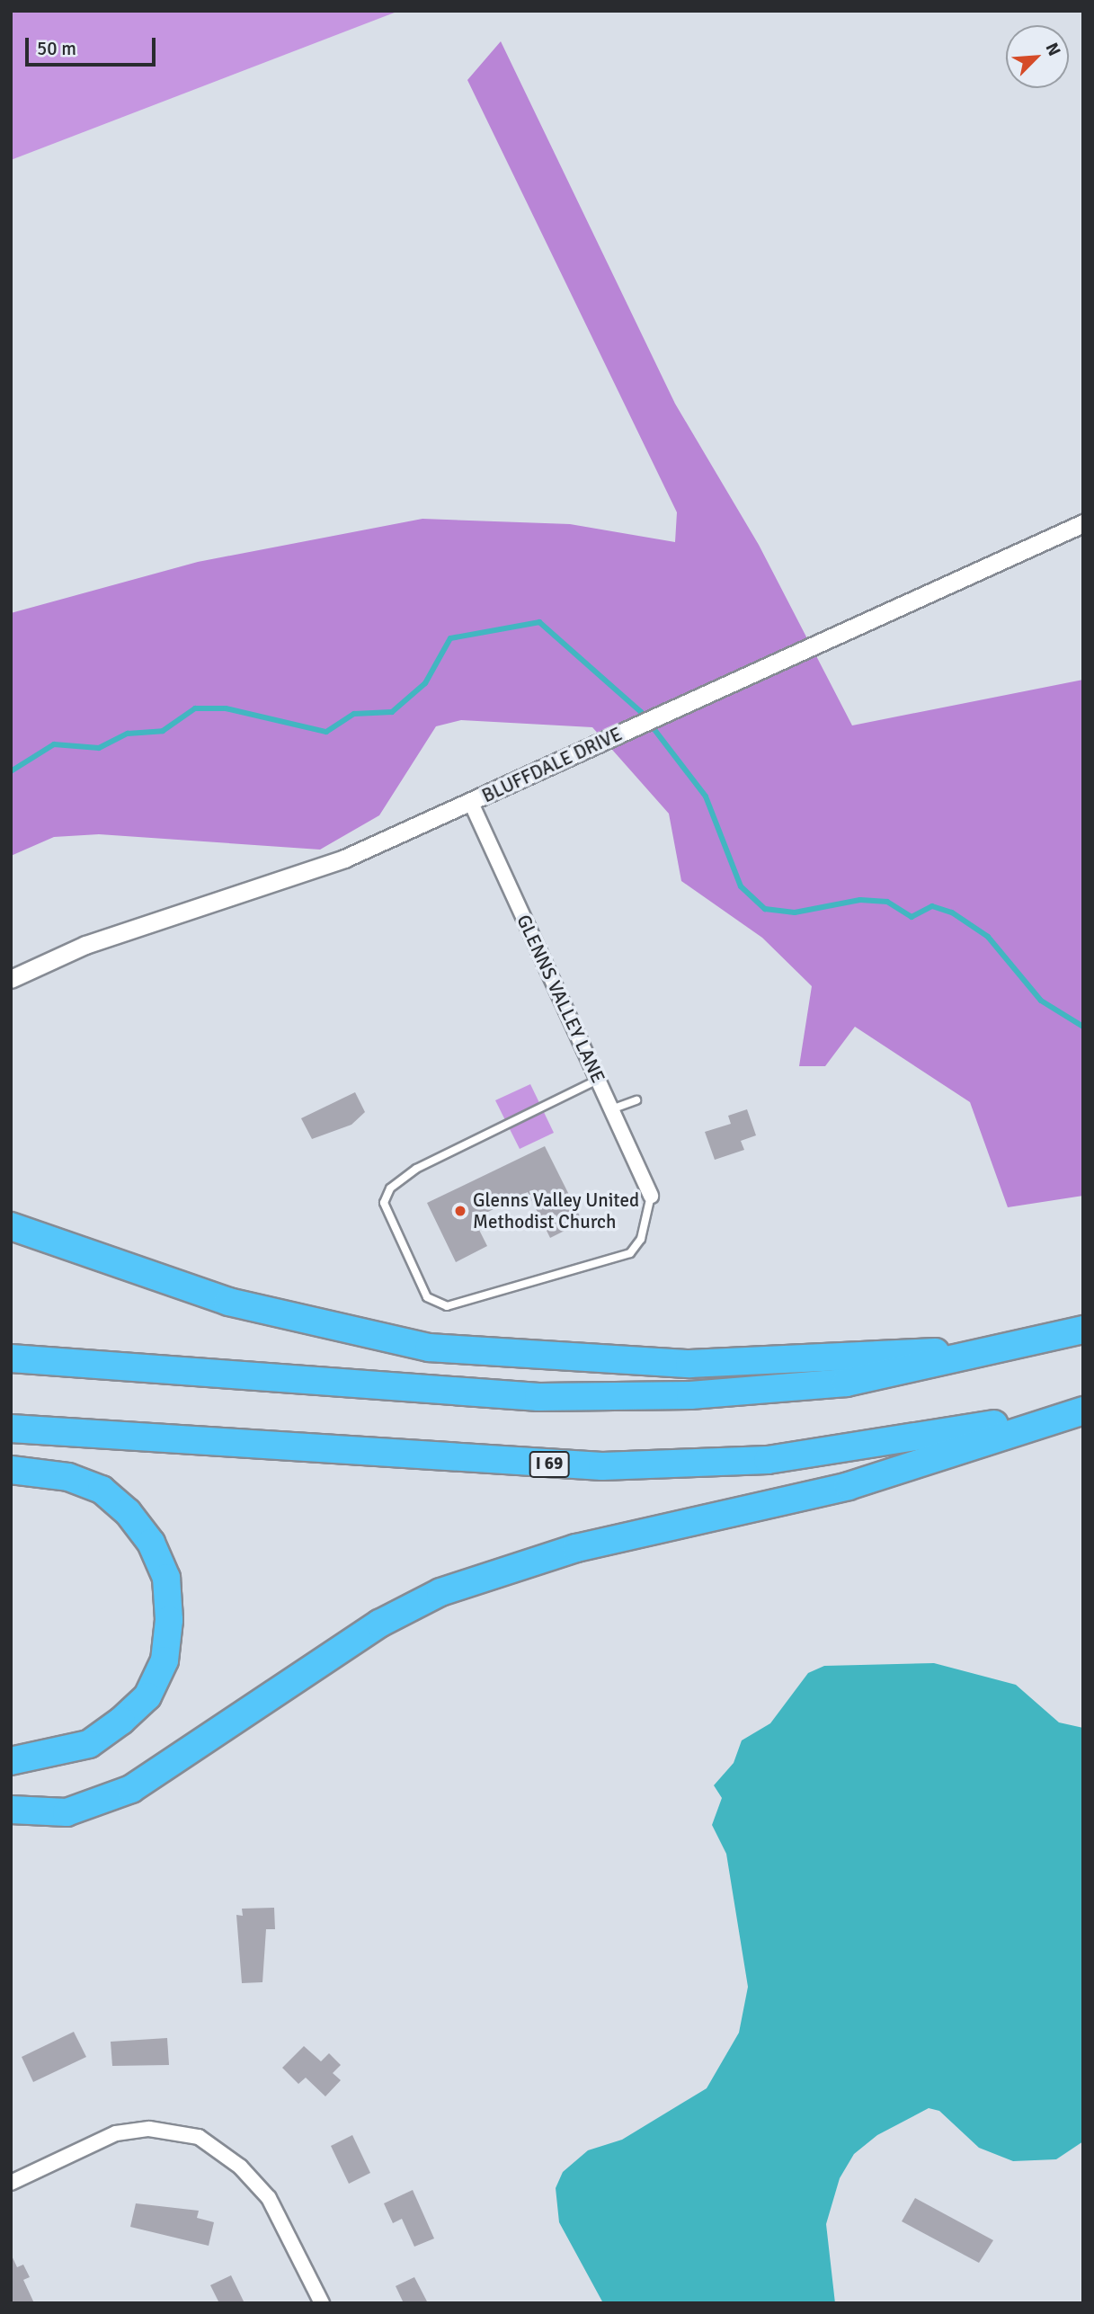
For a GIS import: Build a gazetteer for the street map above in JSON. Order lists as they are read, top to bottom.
{
  "streets": {
    "highway": ["I 69"],
    "street": ["BLUFFDALE DRIVE", "GLENNS VALLEY LANE"]
  },
  "crossings": [
    ["BLUFFDALE DRIVE", "GLENNS VALLEY LANE"]
  ],
  "places": ["Glenns Valley United Methodist Church"],
  "scale_bar": "50 m",
  "north": "top right"
}
